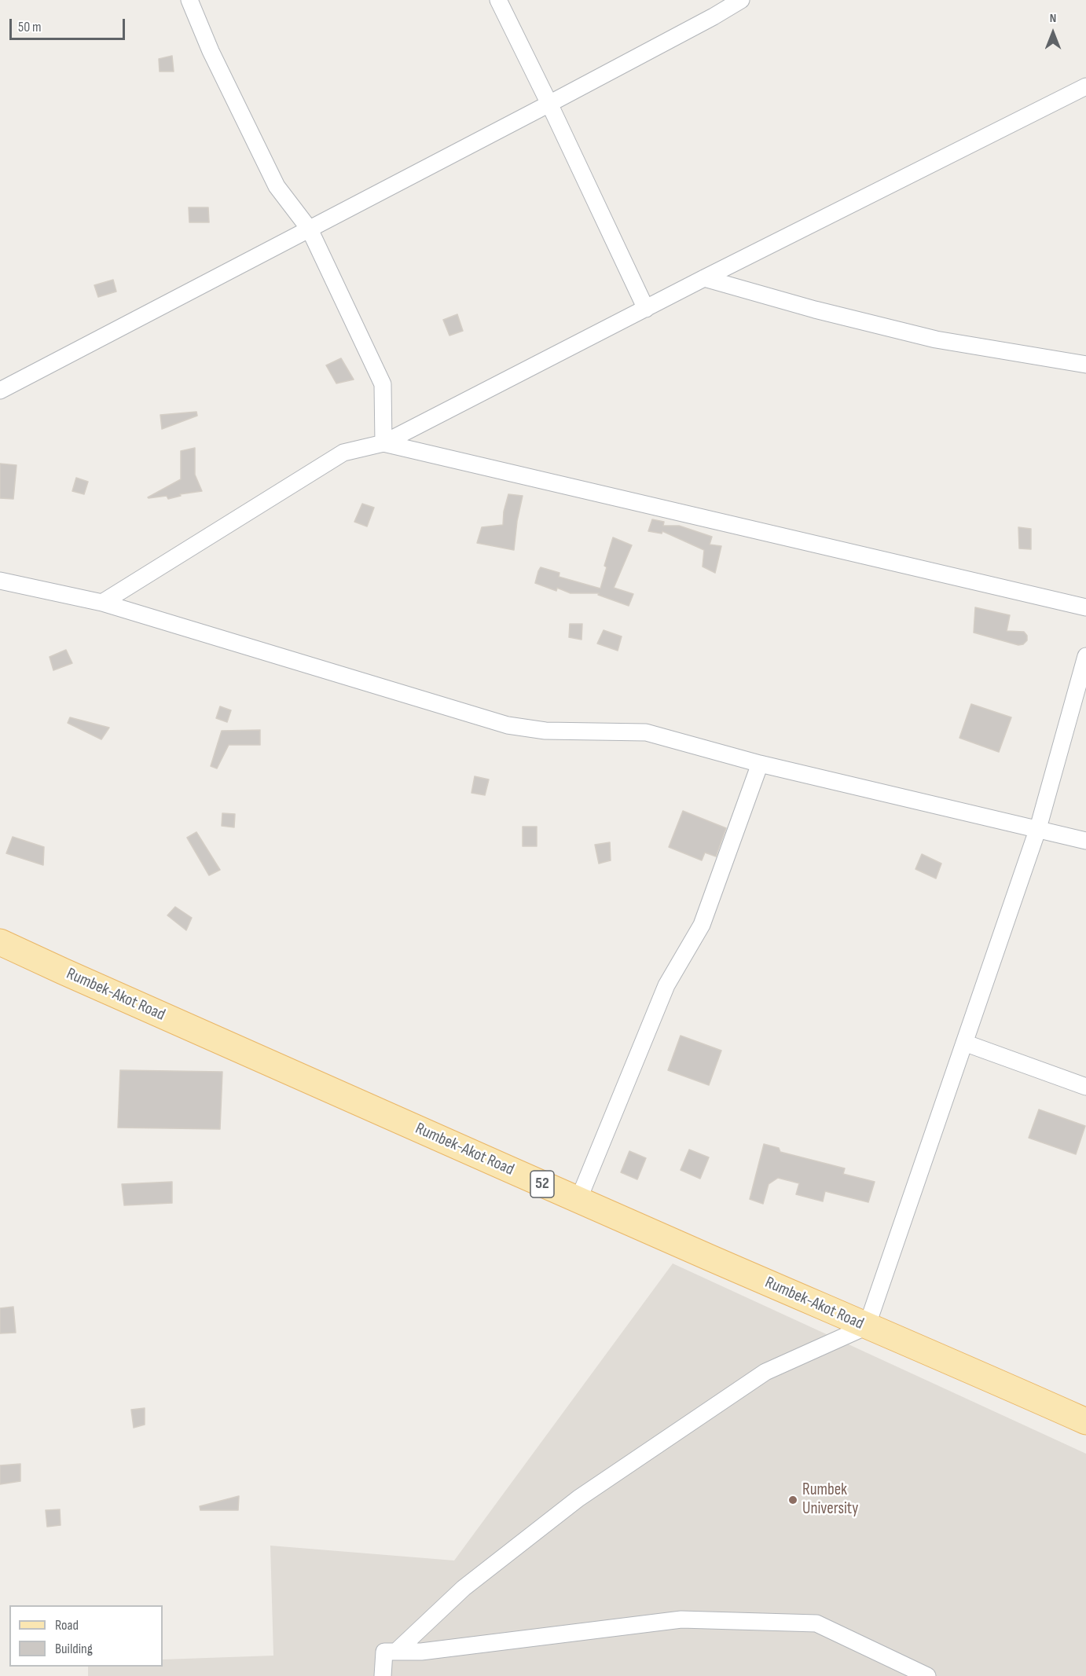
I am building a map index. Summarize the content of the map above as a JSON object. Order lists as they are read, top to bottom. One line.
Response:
{"streets":{"main road":["Rumbek-Akot Road","52"]},"places":["Rumbek University"],"legend":["Road","Building"],"scale_bar":"50 m","north":"top"}
